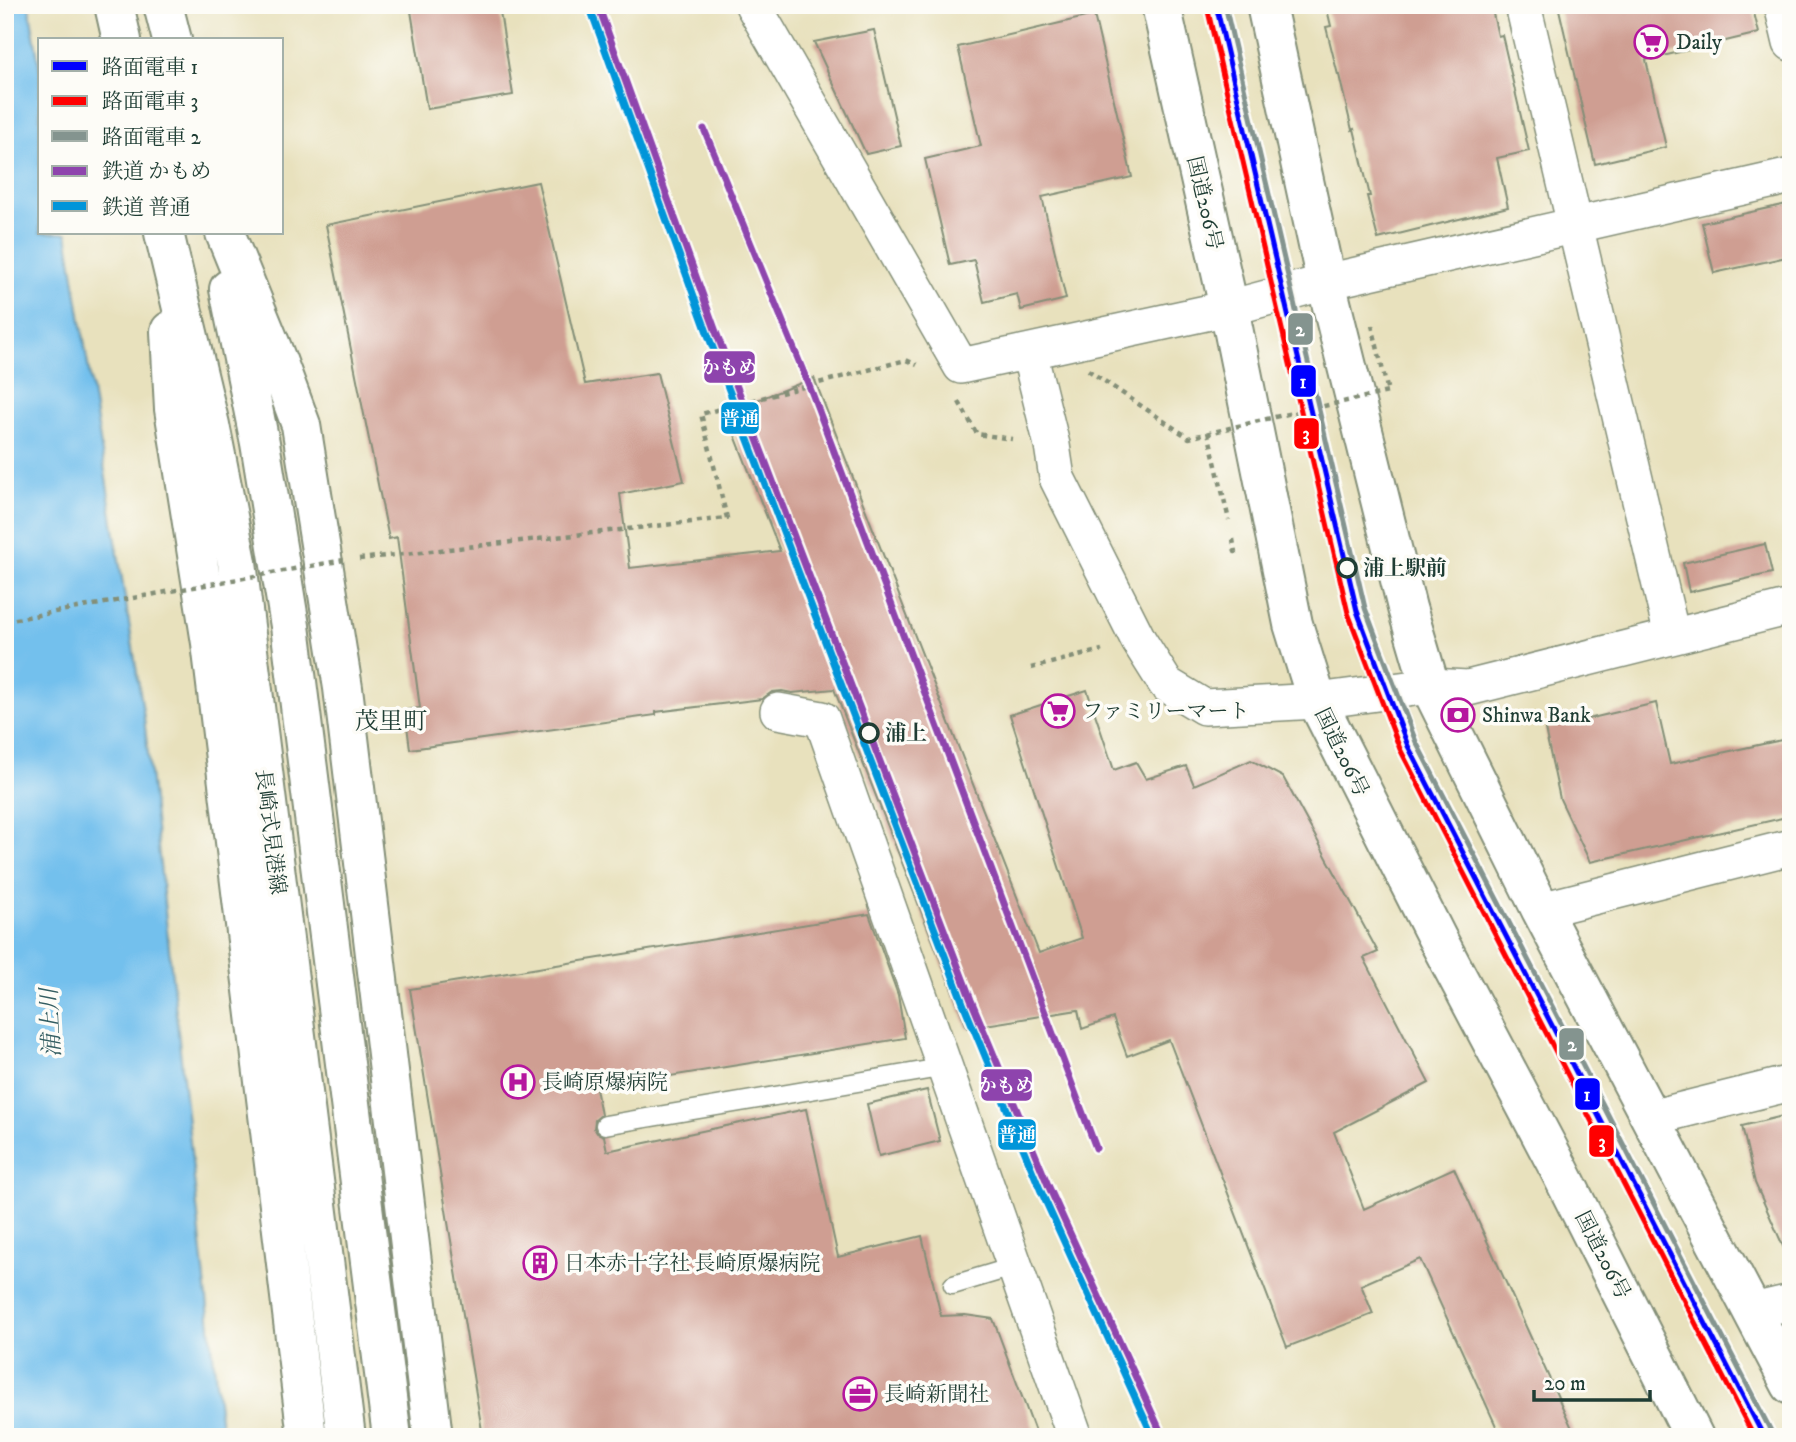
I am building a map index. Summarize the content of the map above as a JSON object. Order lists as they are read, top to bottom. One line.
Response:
{"streets":{"main road":["国道206号","長崎式見港線"]},"districts":["茂里町"],"water":["浦上川"],"places":{"supermarket":["Daily","ファミリーマート"],"other":["浦上駅前","浦上"],"bank":["Shinwa Bank"],"hospital":["長崎原爆病院"],"building":["日本赤十字社 長崎原爆病院"],"office":["長崎新聞社"]},"lines":["tram line 1","tram line 2","rail line かもめ","tram line 3","rail line 普通"],"legend":["路面電車 1","路面電車 3","路面電車 2","鉄道 かもめ","鉄道 普通"],"scale_bar":"20 m"}
